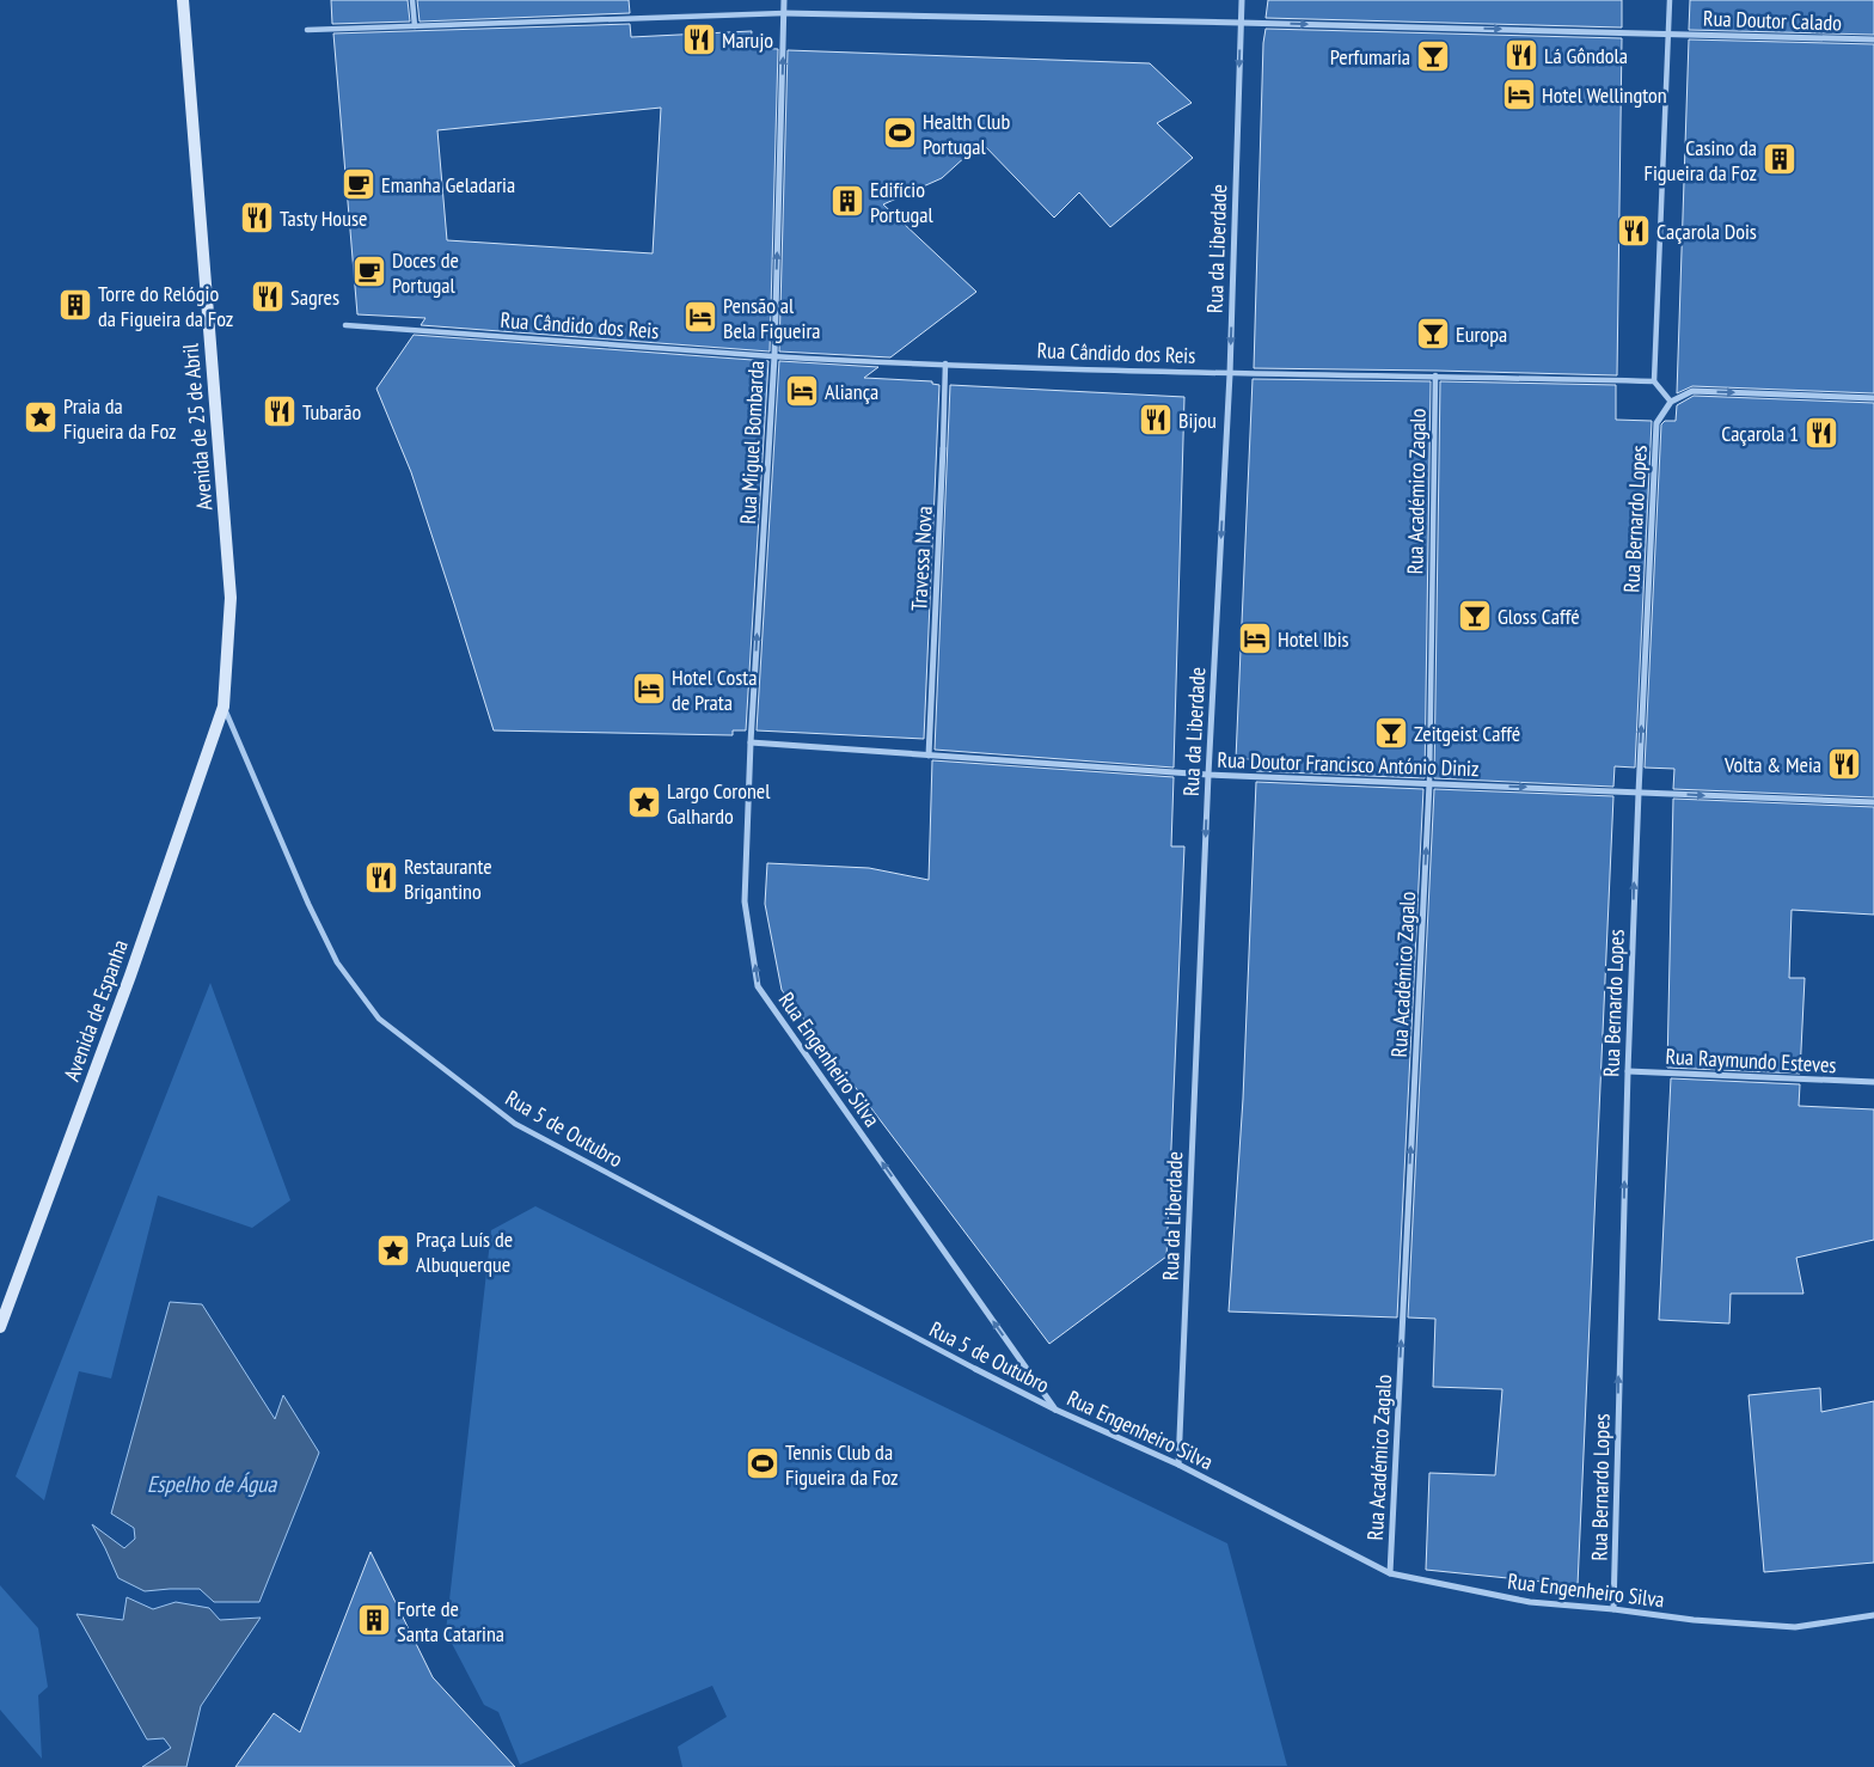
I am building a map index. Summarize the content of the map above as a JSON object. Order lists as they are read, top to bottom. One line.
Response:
{"streets":{"main road":["Avenida de 25 de Abril","Avenida de Espanha"],"street":["Rua Doutor Calado","Rua da Liberdade","Rua Cândido dos Reis","Rua Miguel Bombarda","Rua Académico Zagalo","Rua Bernardo Lopes","Travessa Nova","Rua Doutor Francisco António Diniz","Rua Engenheiro Silva","Rua Raymundo Esteves","Rua 5 de Outubro"]},"crossings":[["Rua Doutor Calado","Rua da Liberdade"],["Rua Doutor Calado","Rua Miguel Bombarda"],["Rua da Liberdade","Rua Cândido dos Reis"],["Rua da Liberdade","Rua Doutor Francisco António Diniz"],["Rua da Liberdade","Rua Engenheiro Silva"],["Rua Cândido dos Reis","Rua Miguel Bombarda"],["Rua Cândido dos Reis","Rua Académico Zagalo"],["Rua Cândido dos Reis","Travessa Nova"],["Avenida de 25 de Abril","Avenida de Espanha"],["Avenida de 25 de Abril","Rua 5 de Outubro"],["Rua Miguel Bombarda","Rua Doutor Francisco António Diniz"],["Rua Miguel Bombarda","Rua Engenheiro Silva"],["Rua Académico Zagalo","Rua Doutor Francisco António Diniz"],["Rua Académico Zagalo","Rua Engenheiro Silva"],["Rua Bernardo Lopes","Rua Doutor Francisco António Diniz"],["Rua Bernardo Lopes","Rua Engenheiro Silva"],["Rua Bernardo Lopes","Rua Raymundo Esteves"],["Travessa Nova","Rua Doutor Francisco António Diniz"],["Rua Doutor Francisco António Diniz","Rua Engenheiro Silva"],["Avenida de Espanha","Rua 5 de Outubro"],["Rua Engenheiro Silva","Rua 5 de Outubro"]],"one_way":["Rua da Liberdade","Rua Miguel Bombarda","Rua Académico Zagalo","Rua Bernardo Lopes","Rua Doutor Francisco António Diniz","Rua Engenheiro Silva"],"water":["Espelho de Água"],"places":{"restaurant":["Marujo","Lá Gôndola","Tasty House","Caçarola Dois","Sagres","Tubarão","Bijou","Caçarola 1","Volta & Meia","Restaurante Brigantino"],"bar":["Perfumaria","Europa","Gloss Caffé","Zeitgeist Caffé"],"hotel":["Hotel Wellington","Pensão al Bela Figueira","Aliança","Hotel Ibis","Hotel Costa de Prata"],"sports":["Health Club Portugal","Tennis Club da Figueira da Foz"],"building":["Casino da Figueira da Foz","Edifício Portugal","Torre do Relógio da Figueira da Foz","Forte de Santa Catarina"],"cafe":["Emanha Geladaria","Doces de Portugal"],"place":["Praia da Figueira da Foz","Largo Coronel Galhardo","Praça Luís de Albuquerque"]}}
